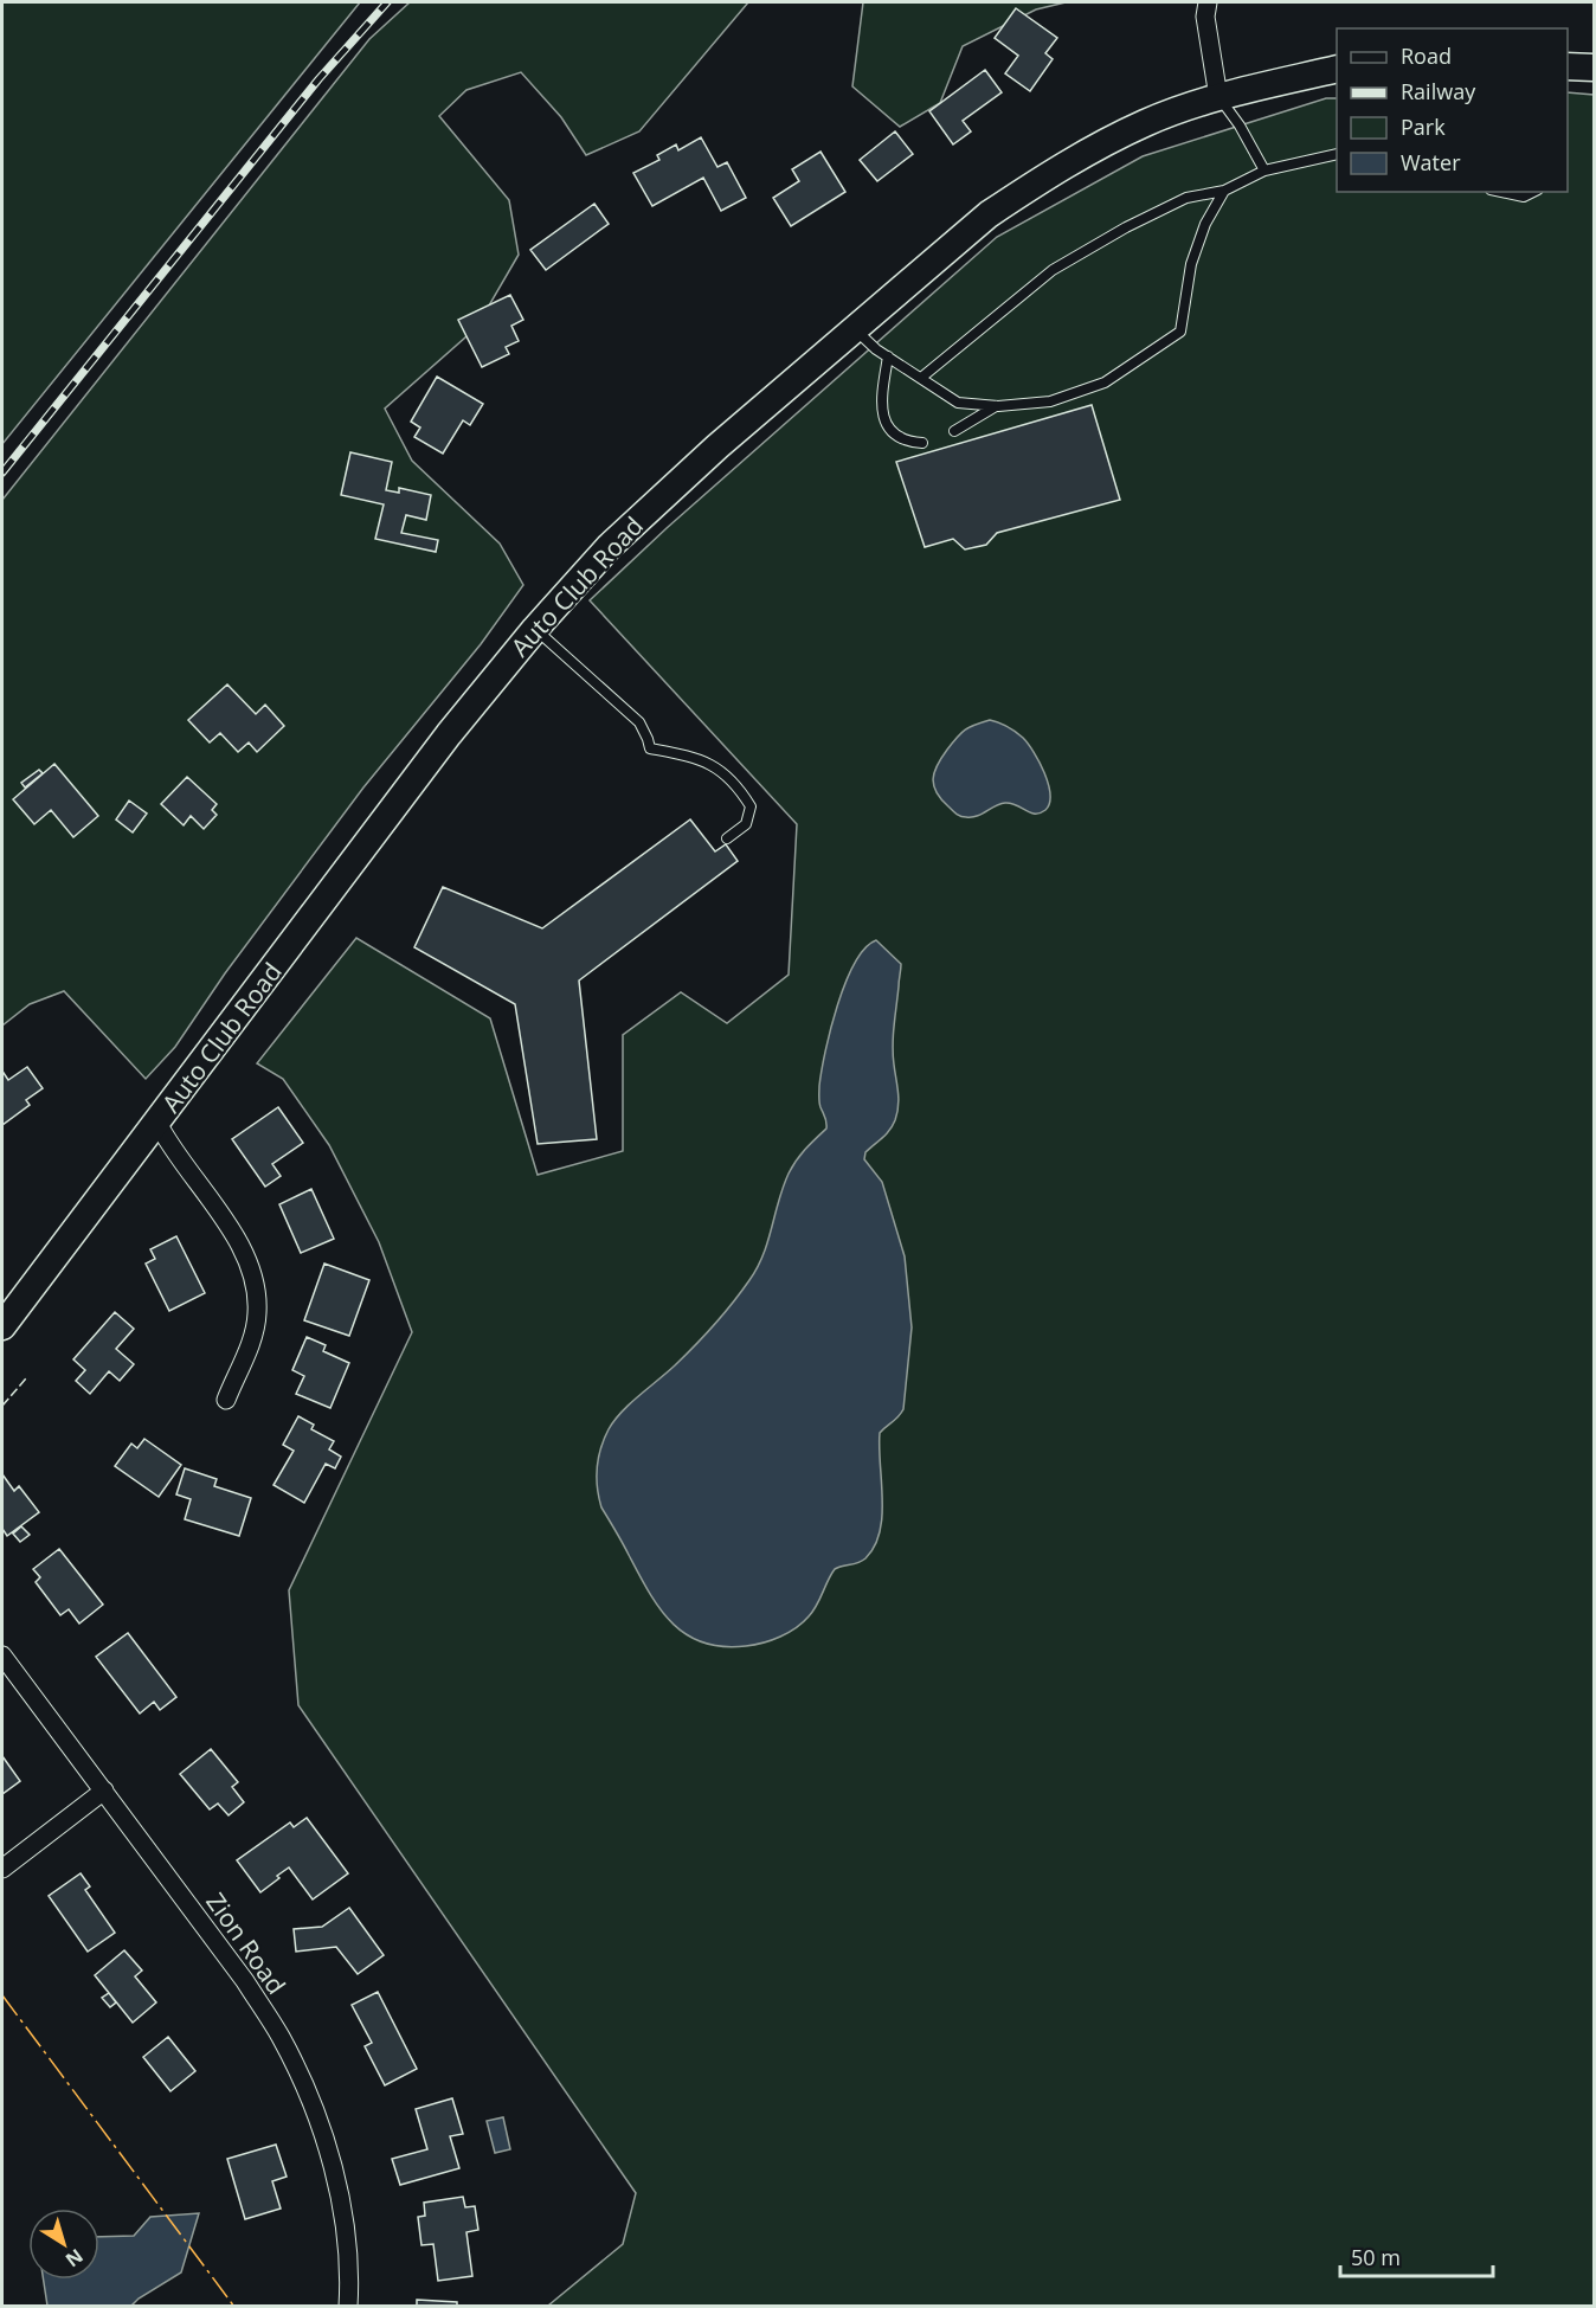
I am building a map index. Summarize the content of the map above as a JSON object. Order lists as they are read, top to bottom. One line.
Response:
{"streets":{"street":["Auto Club Road","Zion Road"]},"legend":["Road","Railway","Park","Water"],"scale_bar":"50 m","north":"bottom right"}
